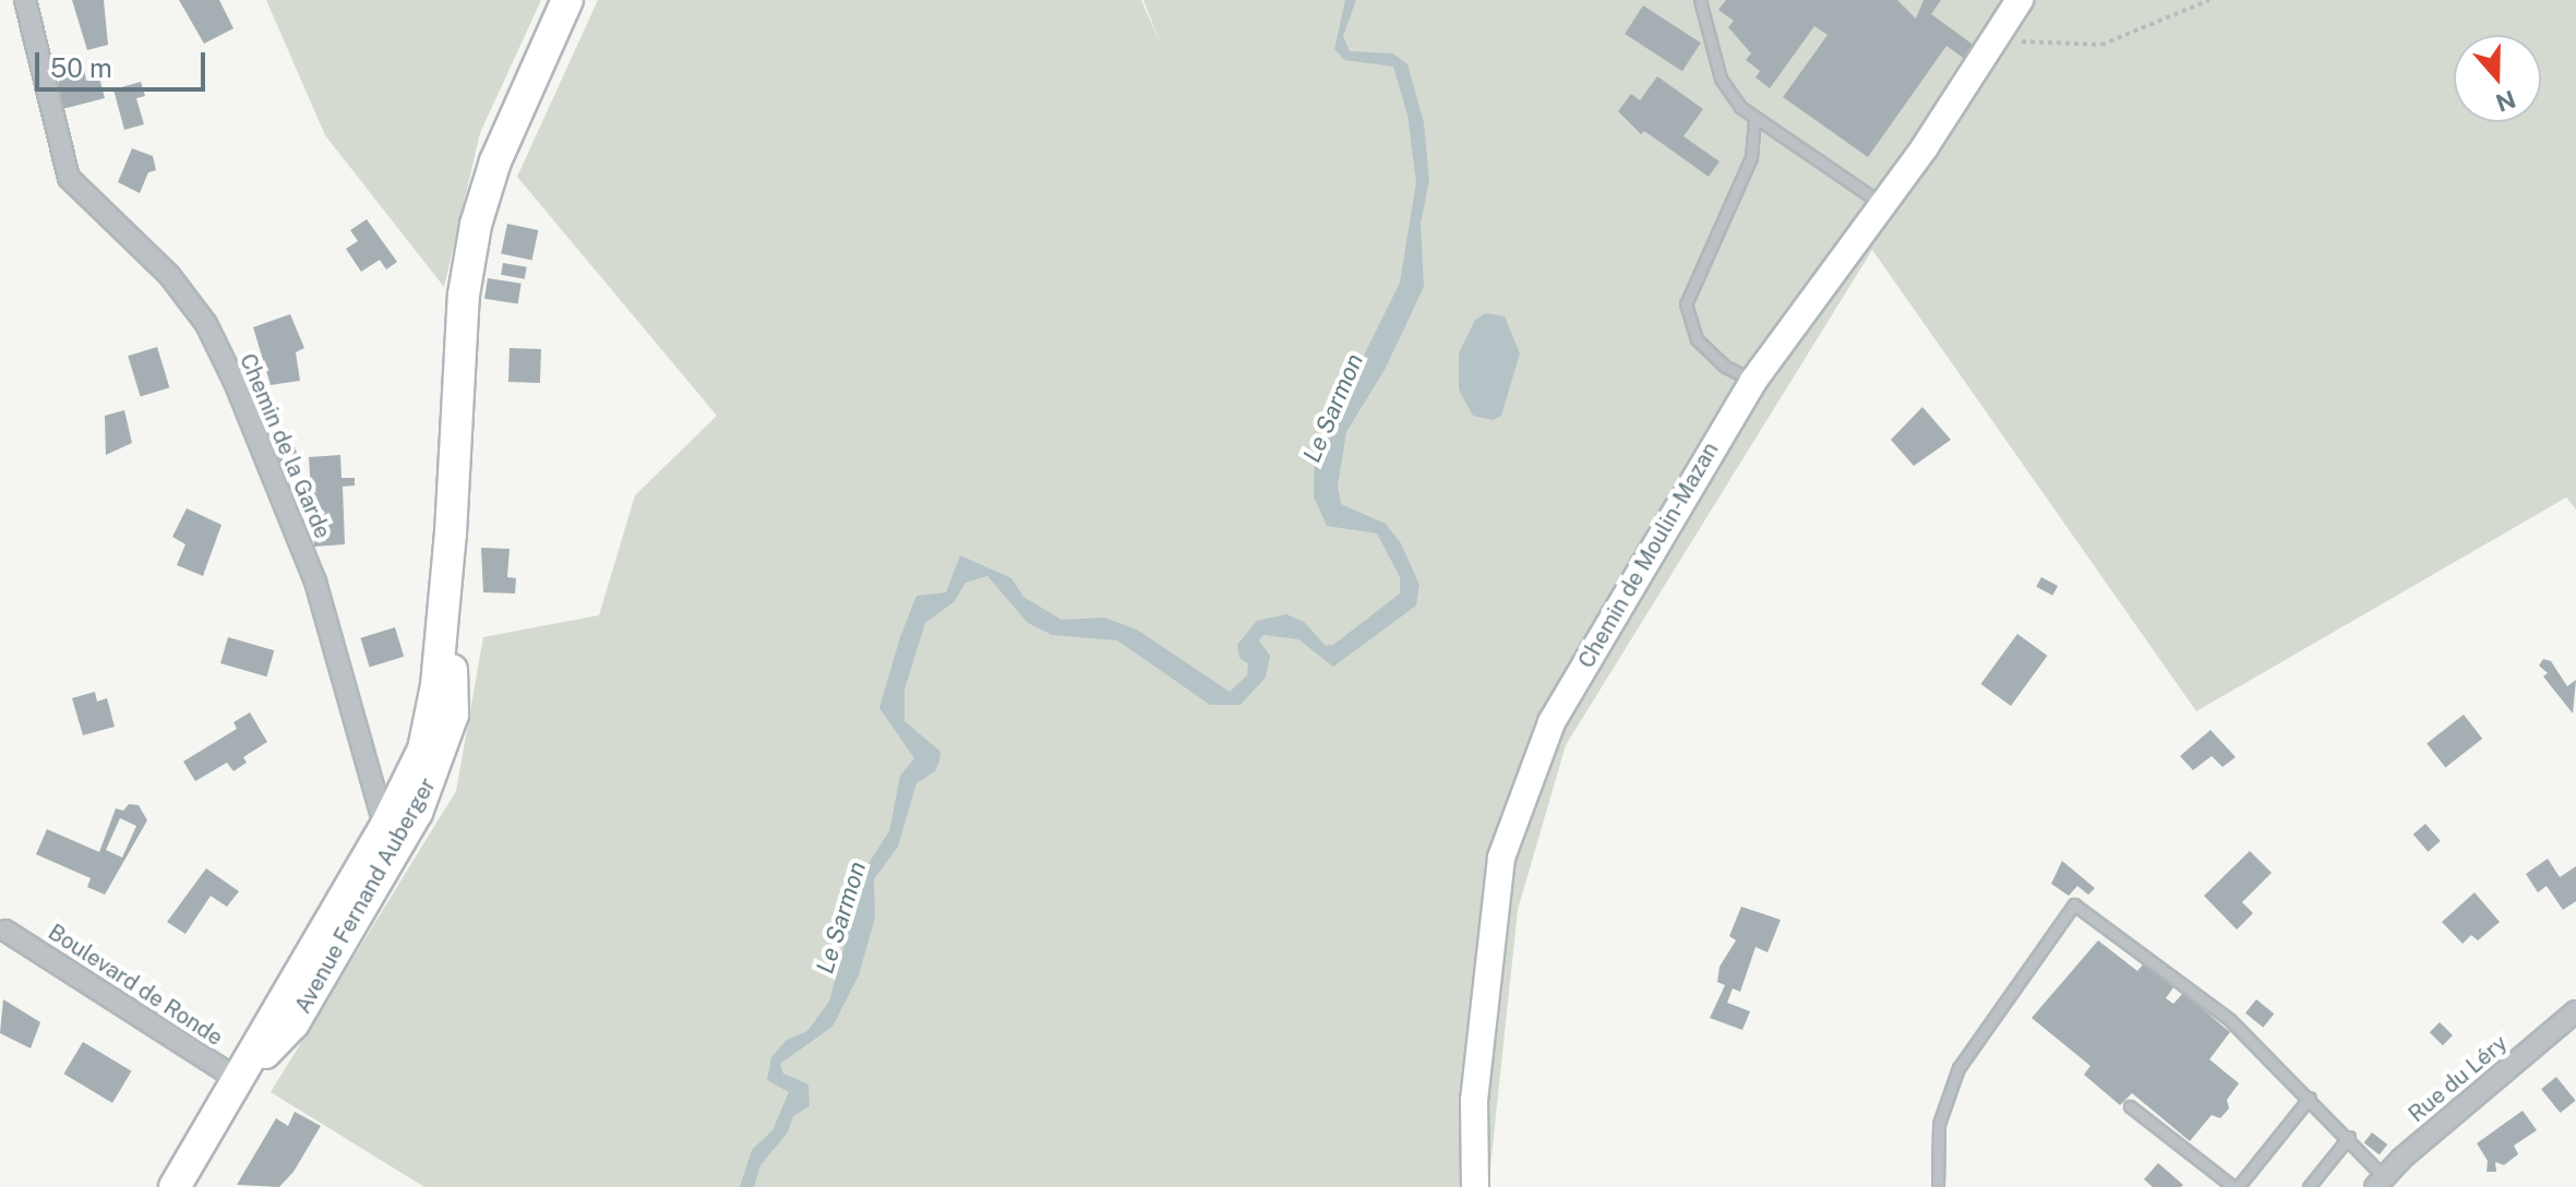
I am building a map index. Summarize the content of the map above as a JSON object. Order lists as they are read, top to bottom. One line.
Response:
{"streets":{"main road":["Avenue Fernand Auberger"],"street":["Chemin de la Garde","Chemin de Moulin-Mazan","Boulevard de Ronde","Rue du Léry"]},"crossings":[["Chemin de la Garde","Avenue Fernand Auberger"],["Avenue Fernand Auberger","Boulevard de Ronde"]],"water":["Le Sarmon"],"scale_bar":"50 m","north":"bottom"}
